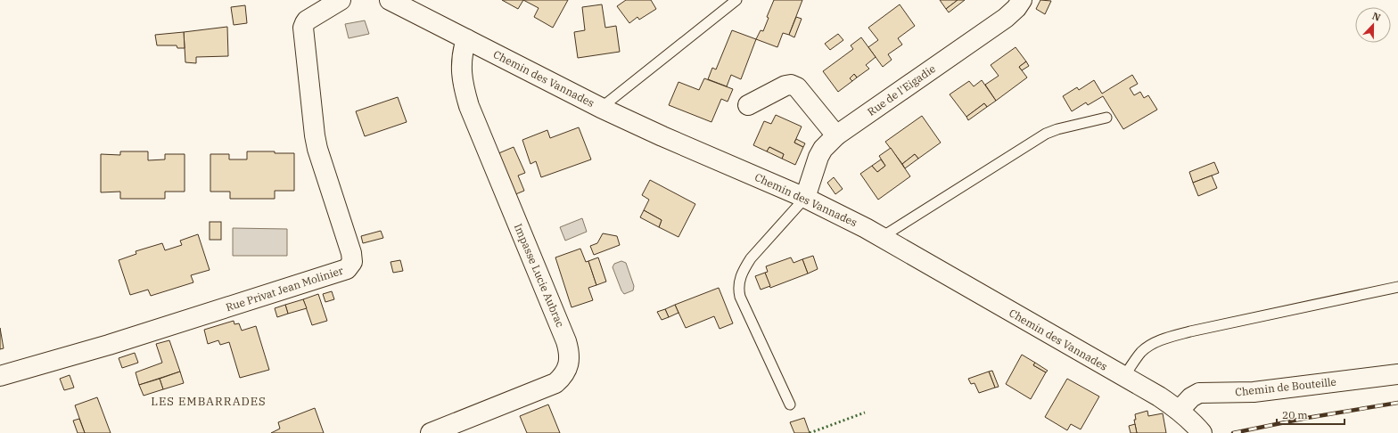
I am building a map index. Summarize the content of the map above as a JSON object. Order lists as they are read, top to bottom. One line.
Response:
{"streets":{"street":["Chemin des Vannades","Rue de l'Eigadie","Impasse Lucie Aubrac","Rue Privat Jean Molinier","Chemin de Bouteille"]},"crossings":[["Chemin des Vannades","Rue de l'Eigadie"],["Chemin des Vannades","Impasse Lucie Aubrac"],["Chemin des Vannades","Chemin de Bouteille"]],"districts":["LES EMBARRADES"],"scale_bar":"20 m","north":"top"}
